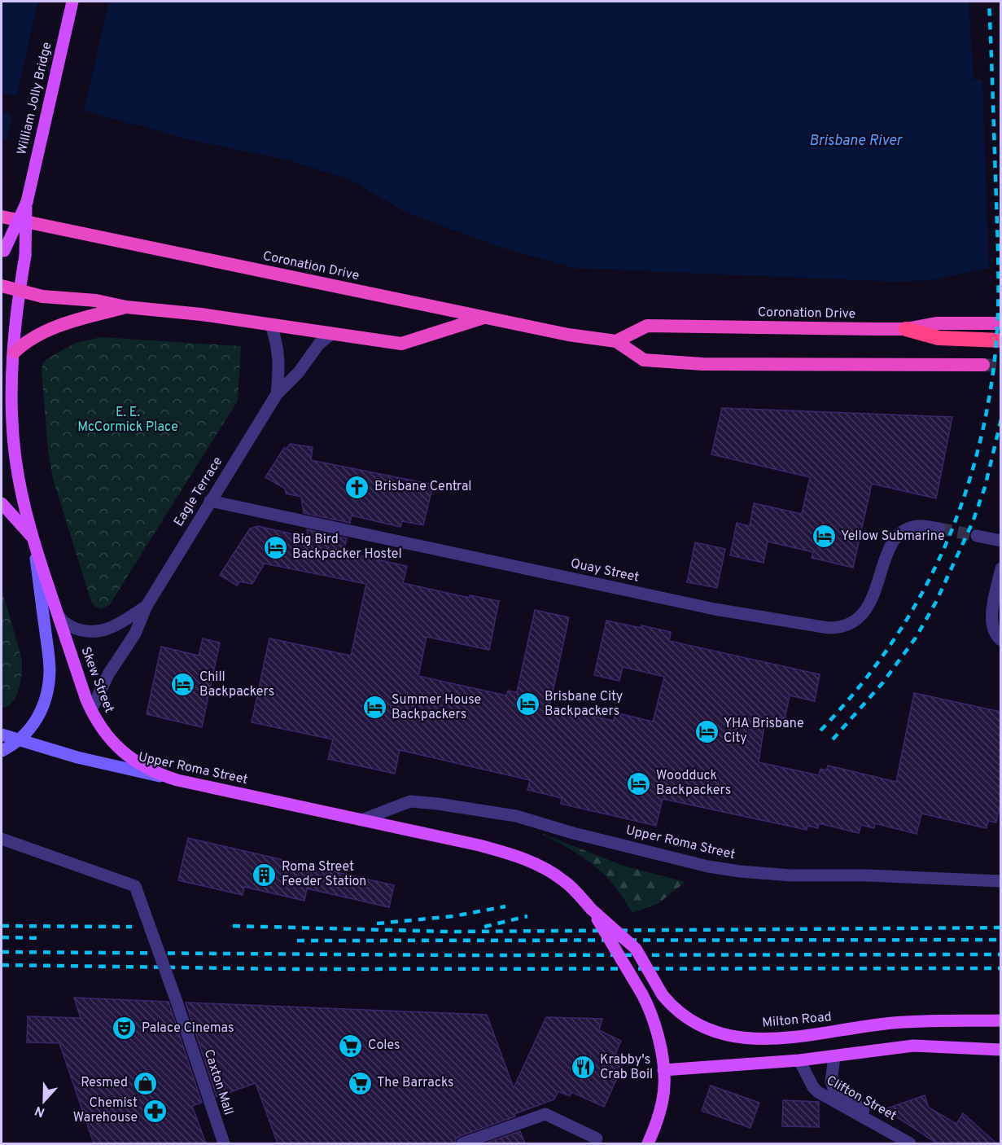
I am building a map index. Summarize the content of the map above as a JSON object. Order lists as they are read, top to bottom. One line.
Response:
{"streets":{"highway":["Coronation Drive"],"main road":["William Jolly Bridge","Skew Street","Upper Roma Street","Milton Road"],"street":["Eagle Terrace","Quay Street","Caxton Mall","Clifton Street"]},"crossings":[["William Jolly Bridge","Skew Street"],["Eagle Terrace","Quay Street"],["Eagle Terrace","Skew Street"],["Skew Street","Upper Roma Street"],["Upper Roma Street","Milton Road"]],"water":["Brisbane River"],"parks":["E. E. McCormick Place"],"places":{"church":["Brisbane Central"],"hotel":["Yellow Submarine","Big Bird Backpacker Hostel","Chill Backpackers","Brisbane City Backpackers","Summer House Backpackers","YHA Brisbane City","Woodduck Backpackers"],"building":["Roma Street Feeder Station"],"theatre":["Palace Cinemas"],"supermarket":["Coles","The Barracks"],"restaurant":["Krabby's Crab Boil"],"shop":["Resmed"],"pharmacy":["Chemist Warehouse"]},"north":"bottom"}
